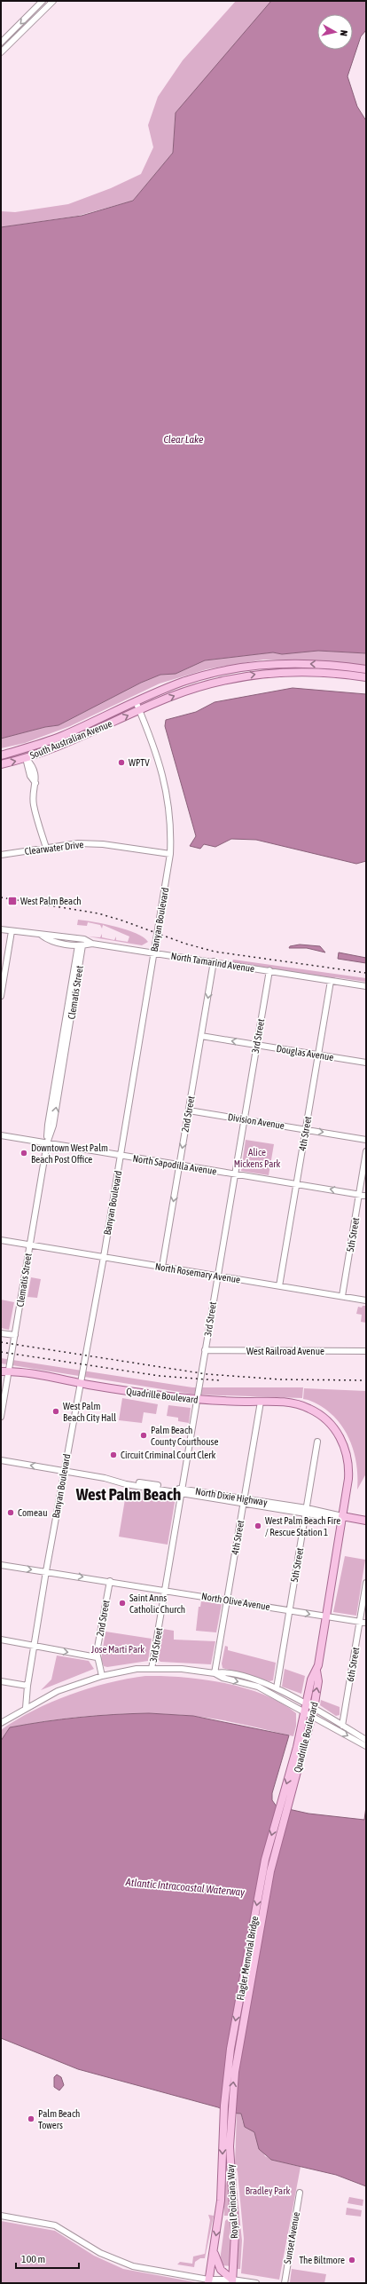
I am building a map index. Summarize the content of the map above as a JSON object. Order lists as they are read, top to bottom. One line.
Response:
{"streets":{"main road":["South Australian Avenue","Quadrille Boulevard","North Dixie Highway","Flagler Memorial Bridge","Royal Poinciana Way"],"street":["Clearwater Drive","Banyan Boulevard","North Tamarind Avenue","Clematis Street","3rd Street","Douglas Avenue","2nd Street","Division Avenue","4th Street","North Sapodilla Avenue","5th Street","North Rosemary Avenue","West Railroad Avenue","North Olive Avenue","6th Street","Sunset Avenue"]},"crossings":[["South Australian Avenue","Banyan Boulevard"],["Clearwater Drive","Banyan Boulevard"],["Banyan Boulevard","North Tamarind Avenue"],["Banyan Boulevard","North Sapodilla Avenue"],["Banyan Boulevard","North Rosemary Avenue"],["Banyan Boulevard","Quadrille Boulevard"],["Banyan Boulevard","North Dixie Highway"],["Banyan Boulevard","North Olive Avenue"],["North Tamarind Avenue","Clematis Street"],["North Tamarind Avenue","3rd Street"],["North Tamarind Avenue","2nd Street"],["North Tamarind Avenue","4th Street"],["Clematis Street","North Sapodilla Avenue"],["Clematis Street","North Rosemary Avenue"],["Clematis Street","Quadrille Boulevard"],["3rd Street","Douglas Avenue"],["3rd Street","Division Avenue"],["3rd Street","North Sapodilla Avenue"],["3rd Street","North Rosemary Avenue"],["3rd Street","West Railroad Avenue"],["3rd Street","Quadrille Boulevard"],["3rd Street","North Dixie Highway"],["3rd Street","North Olive Avenue"],["Douglas Avenue","2nd Street"],["Douglas Avenue","4th Street"],["2nd Street","Division Avenue"],["2nd Street","North Sapodilla Avenue"],["2nd Street","North Rosemary Avenue"],["2nd Street","North Olive Avenue"],["Division Avenue","4th Street"],["4th Street","North Sapodilla Avenue"],["4th Street","North Rosemary Avenue"],["4th Street","Quadrille Boulevard"],["4th Street","North Dixie Highway"],["4th Street","North Olive Avenue"],["North Sapodilla Avenue","5th Street"],["5th Street","North Rosemary Avenue"],["5th Street","North Dixie Highway"],["5th Street","North Olive Avenue"],["Quadrille Boulevard","North Dixie Highway"],["Quadrille Boulevard","North Olive Avenue"],["Quadrille Boulevard","Flagler Memorial Bridge"],["North Olive Avenue","6th Street"],["Flagler Memorial Bridge","Royal Poinciana Way"]],"one_way":["2nd Street","North Olive Avenue"],"districts":["West Palm Beach"],"water":["Clear Lake","Atlantic Intracoastal Waterway"],"parks":["Alice Mickens Park","Jose Marti Park","Bradley Park"],"places":{"other":["WPTV","Downtown West Palm Beach Post Office","West Palm Beach City Hall","Palm Beach County Courthouse","Circuit Criminal Court Clerk","Comeau","West Palm Beach Fire / Rescue Station 1","Saint Anns Catholic Church","Palm Beach Towers","The Biltmore"],"transit":["West Palm Beach"]},"scale_bar":"100 m","north":"right"}
